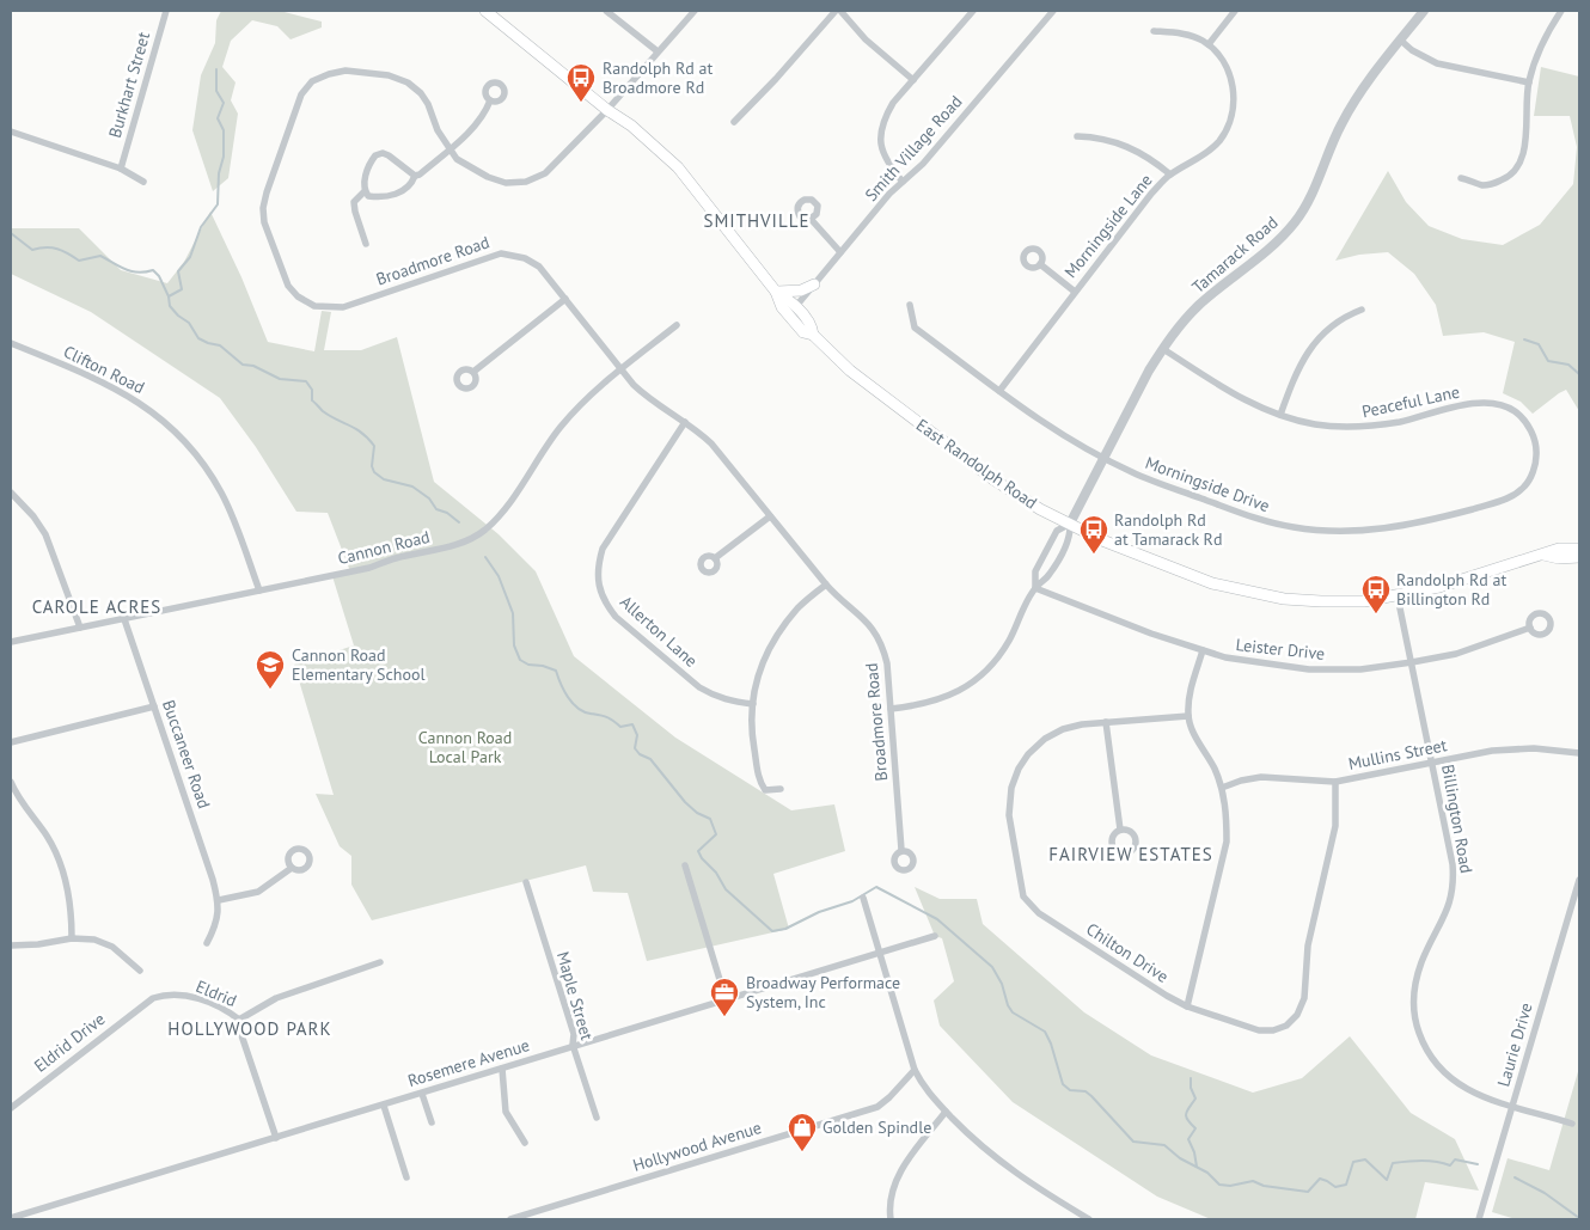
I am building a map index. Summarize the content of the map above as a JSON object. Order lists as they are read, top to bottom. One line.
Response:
{"streets":{"main road":["East Randolph Road"],"street":["Burkhart Street","Smith Village Road","Morningside Lane","Tamarack Road","Broadmore Road","Clifton Road","Peaceful Lane","Morningside Drive","Cannon Road","Allerton Lane","Leister Drive","Buccaneer Road","Mullins Street","Billington Road","Chilton Drive","Eldrid","Maple Street","Eldrid Drive","Laurie Drive","Rosemere Avenue","Hollywood Avenue"]},"crossings":[["Smith Village Road","East Randolph Road"],["Morningside Lane","Morningside Drive"],["Tamarack Road","Broadmore Road"],["Tamarack Road","Peaceful Lane"],["Tamarack Road","East Randolph Road"],["Tamarack Road","Morningside Drive"],["Tamarack Road","Leister Drive"],["Broadmore Road","East Randolph Road"],["Broadmore Road","Cannon Road"],["Broadmore Road","Allerton Lane"],["Clifton Road","Cannon Road"],["Peaceful Lane","Morningside Drive"],["East Randolph Road","Billington Road"],["Cannon Road","Buccaneer Road"],["Leister Drive","Billington Road"],["Mullins Street","Billington Road"],["Mullins Street","Chilton Drive"],["Billington Road","Laurie Drive"],["Eldrid","Eldrid Drive"],["Maple Street","Rosemere Avenue"]],"districts":["SMITHVILLE","CAROLE ACRES","FAIRVIEW ESTATES","HOLLYWOOD PARK"],"parks":["Cannon Road Local Park"],"places":{"bus stop":["Randolph Rd at Broadmore Rd","Randolph Rd at Tamarack Rd","Randolph Rd at Billington Rd"],"school or university":["Cannon Road Elementary School"],"office":["Broadway Performace System, Inc"],"shop":["Golden Spindle"]}}
